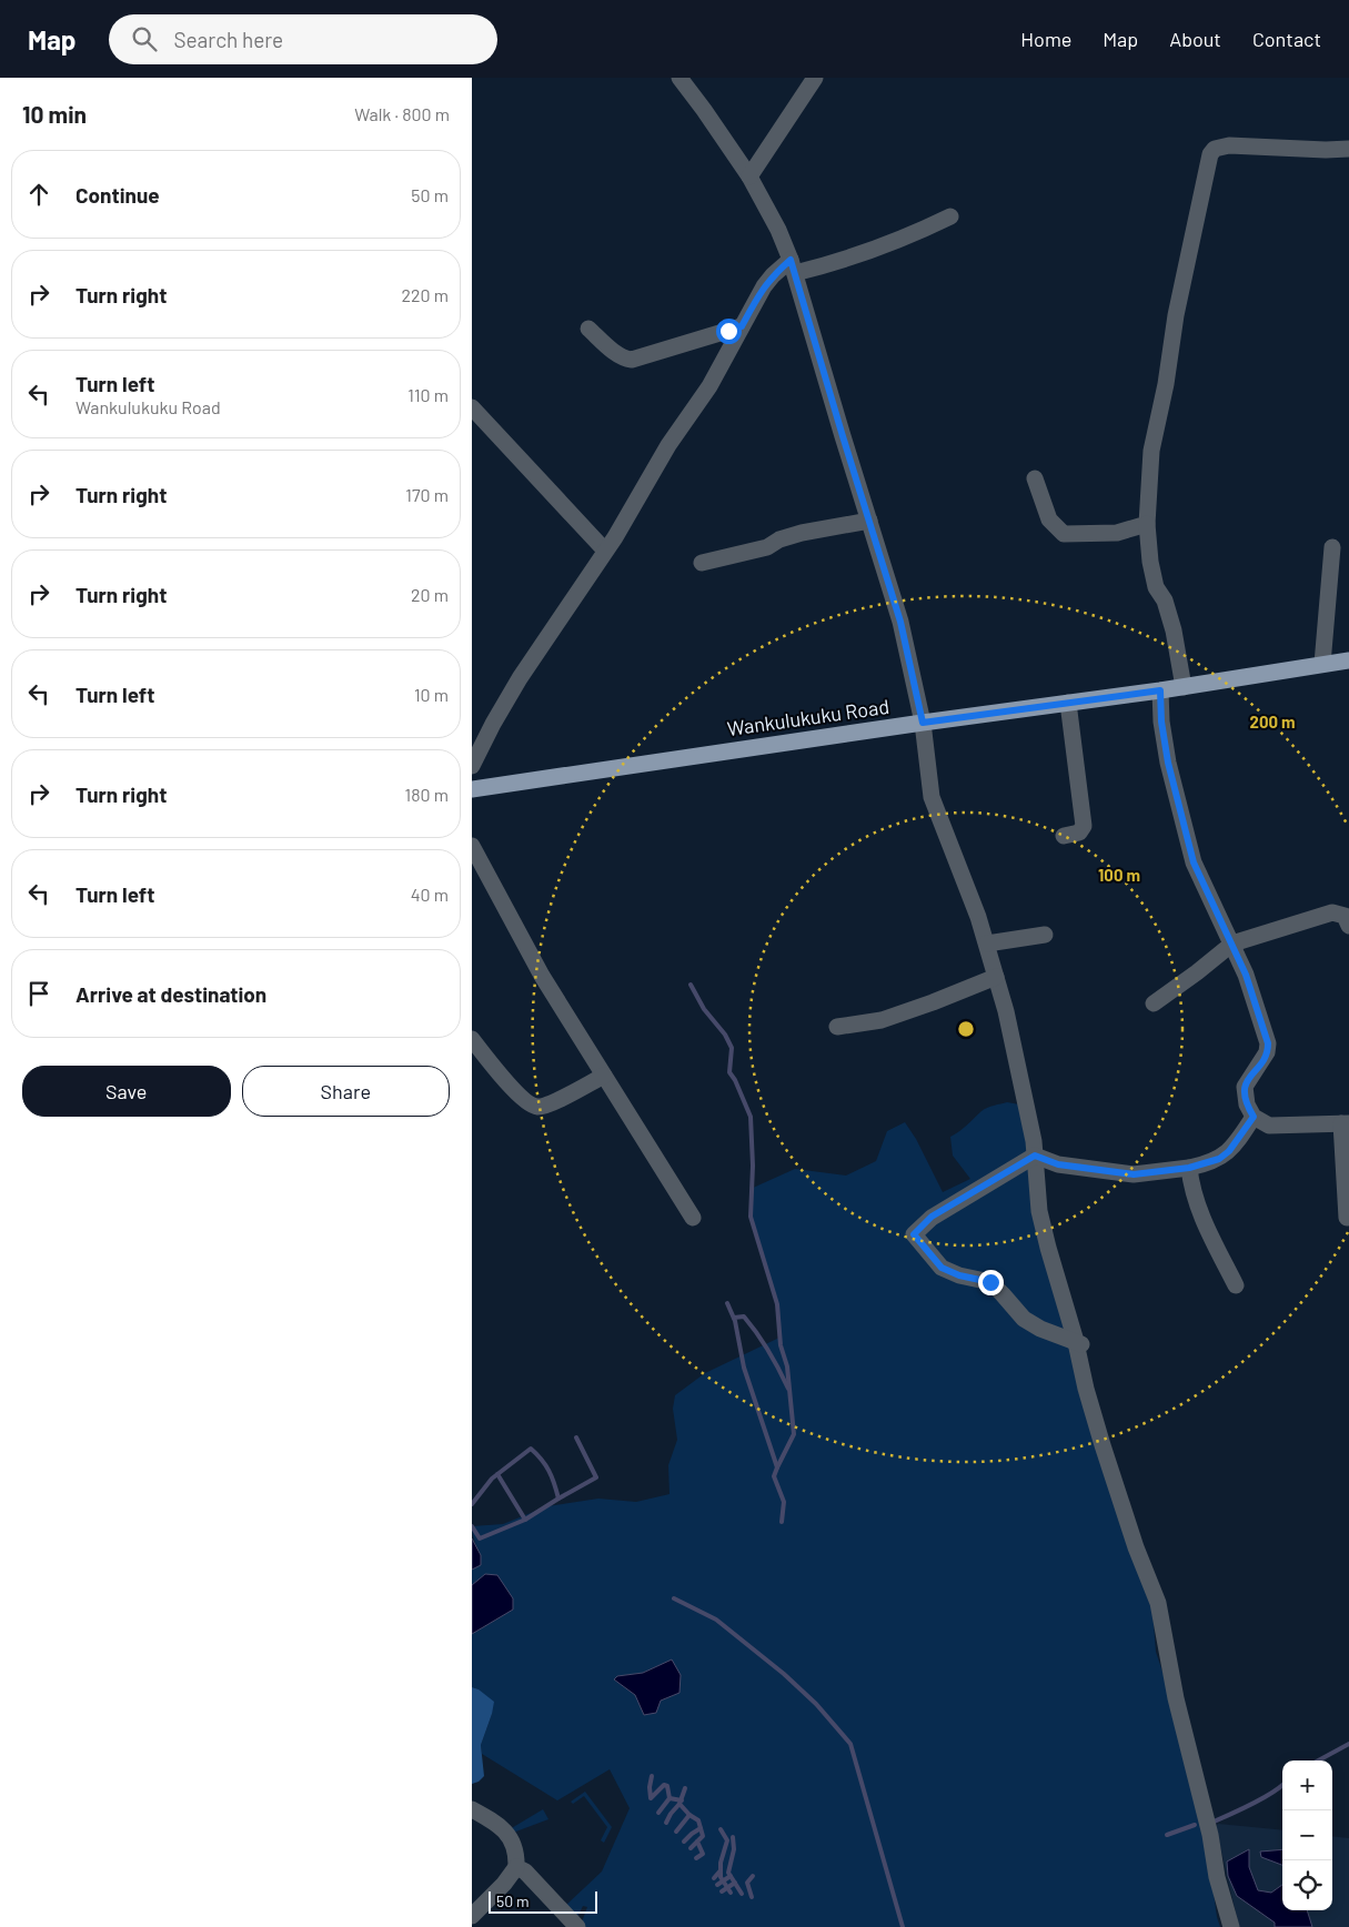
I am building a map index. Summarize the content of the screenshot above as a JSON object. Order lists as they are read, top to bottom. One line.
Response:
{"streets":{"main road":["Wankulukuku Road"]},"scale_bar":"50 m","page":{"header":"Map","search":"Search here","nav":["Home","Map","About","Contact"],"heading":["10 min","Walk · 800 m"],"list":[["Continue","50 m"],["Turn right","220 m"],["Turn left","Wankulukuku Road","110 m"],["Turn right","170 m"],["Turn right","20 m"],["Turn left","10 m"],["Turn right","180 m"],["Turn left","40 m"],"Arrive at destination"],"buttons":["Save","Share"],"map_buttons":["+","−"],"scale":"50 m"},"rings":["200 m","100 m"]}
